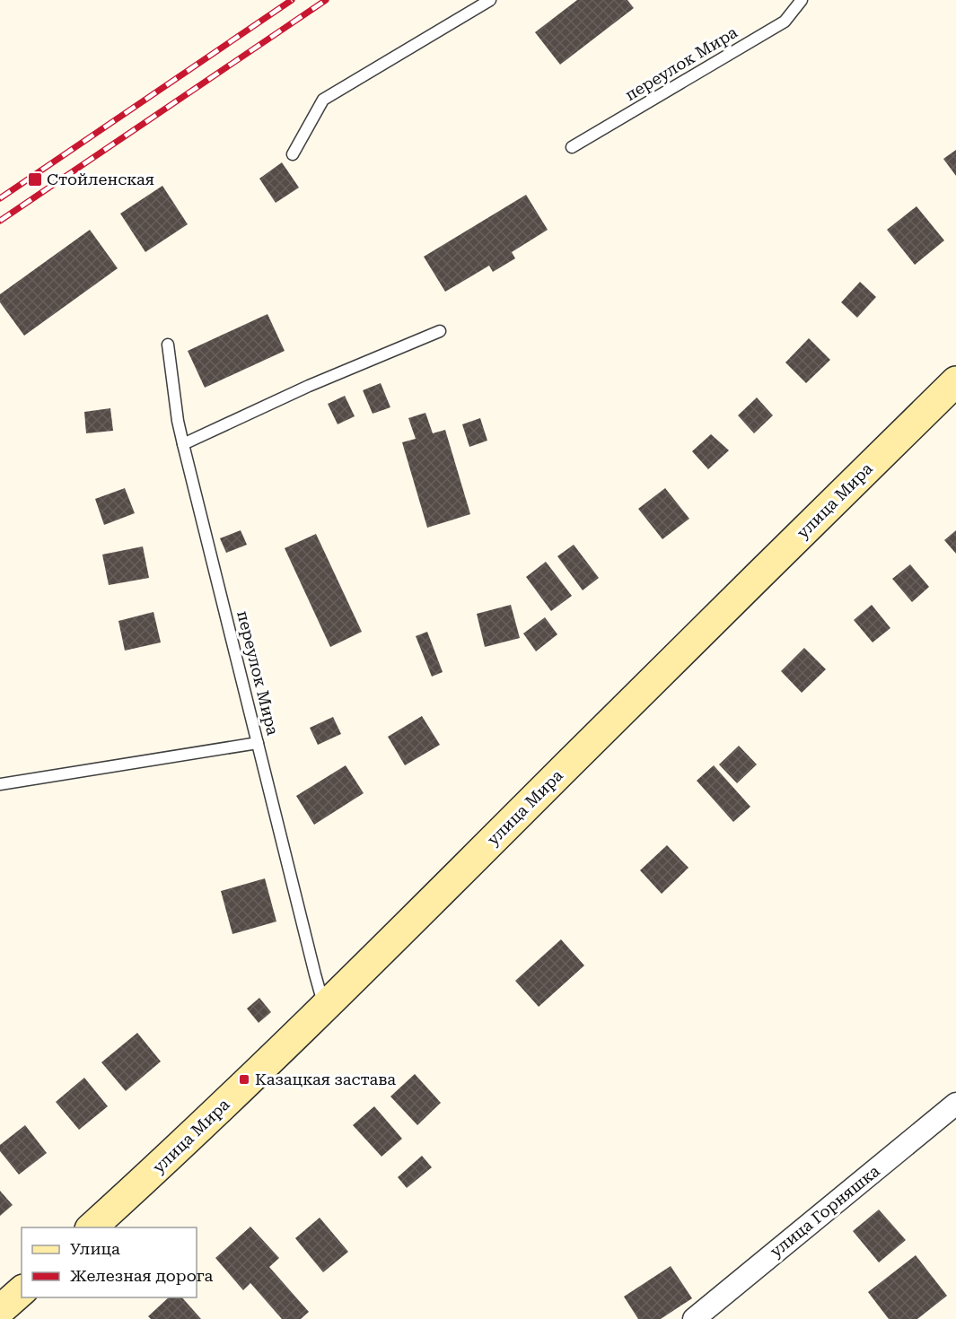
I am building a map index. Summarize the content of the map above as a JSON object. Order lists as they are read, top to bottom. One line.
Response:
{"streets":{"main road":["улица Мира"],"street":["улица Горняшка"],"lane":["переулок Мира"]},"crossings":[["переулок Мира","улица Мира"]],"places":{"transit":["Стойленская","Казацкая застава"]},"legend":["Улица","Железная дорога"]}
